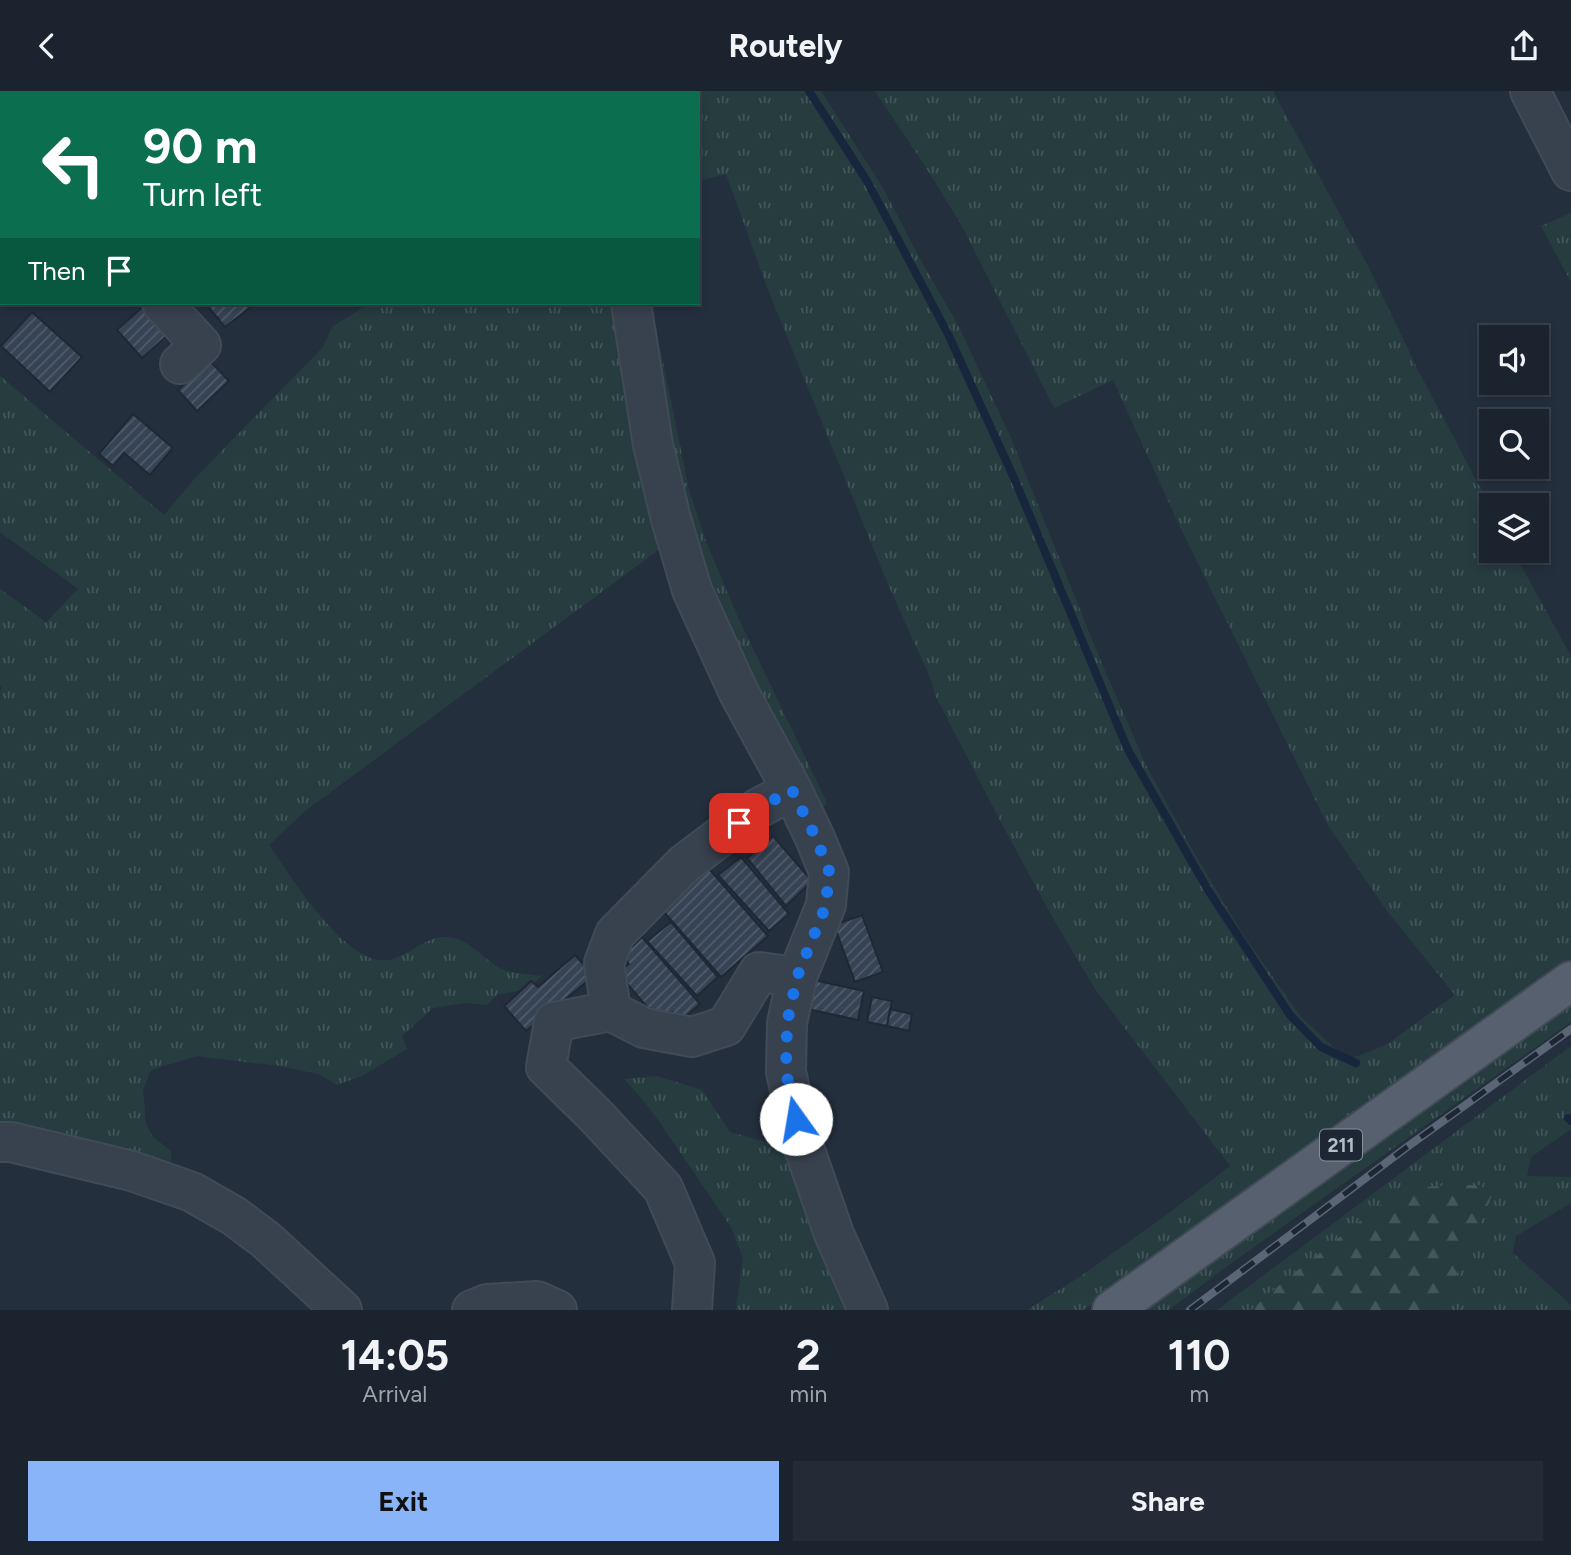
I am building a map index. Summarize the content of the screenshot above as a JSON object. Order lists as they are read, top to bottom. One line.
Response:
{"streets":{"main road":["211"]},"page":{"header":"Routely","turn":["90 m","Turn left"],"then":"Then","eta":["14:05","Arrival","2","min","110","m"],"buttons":["Exit","Share"]}}
